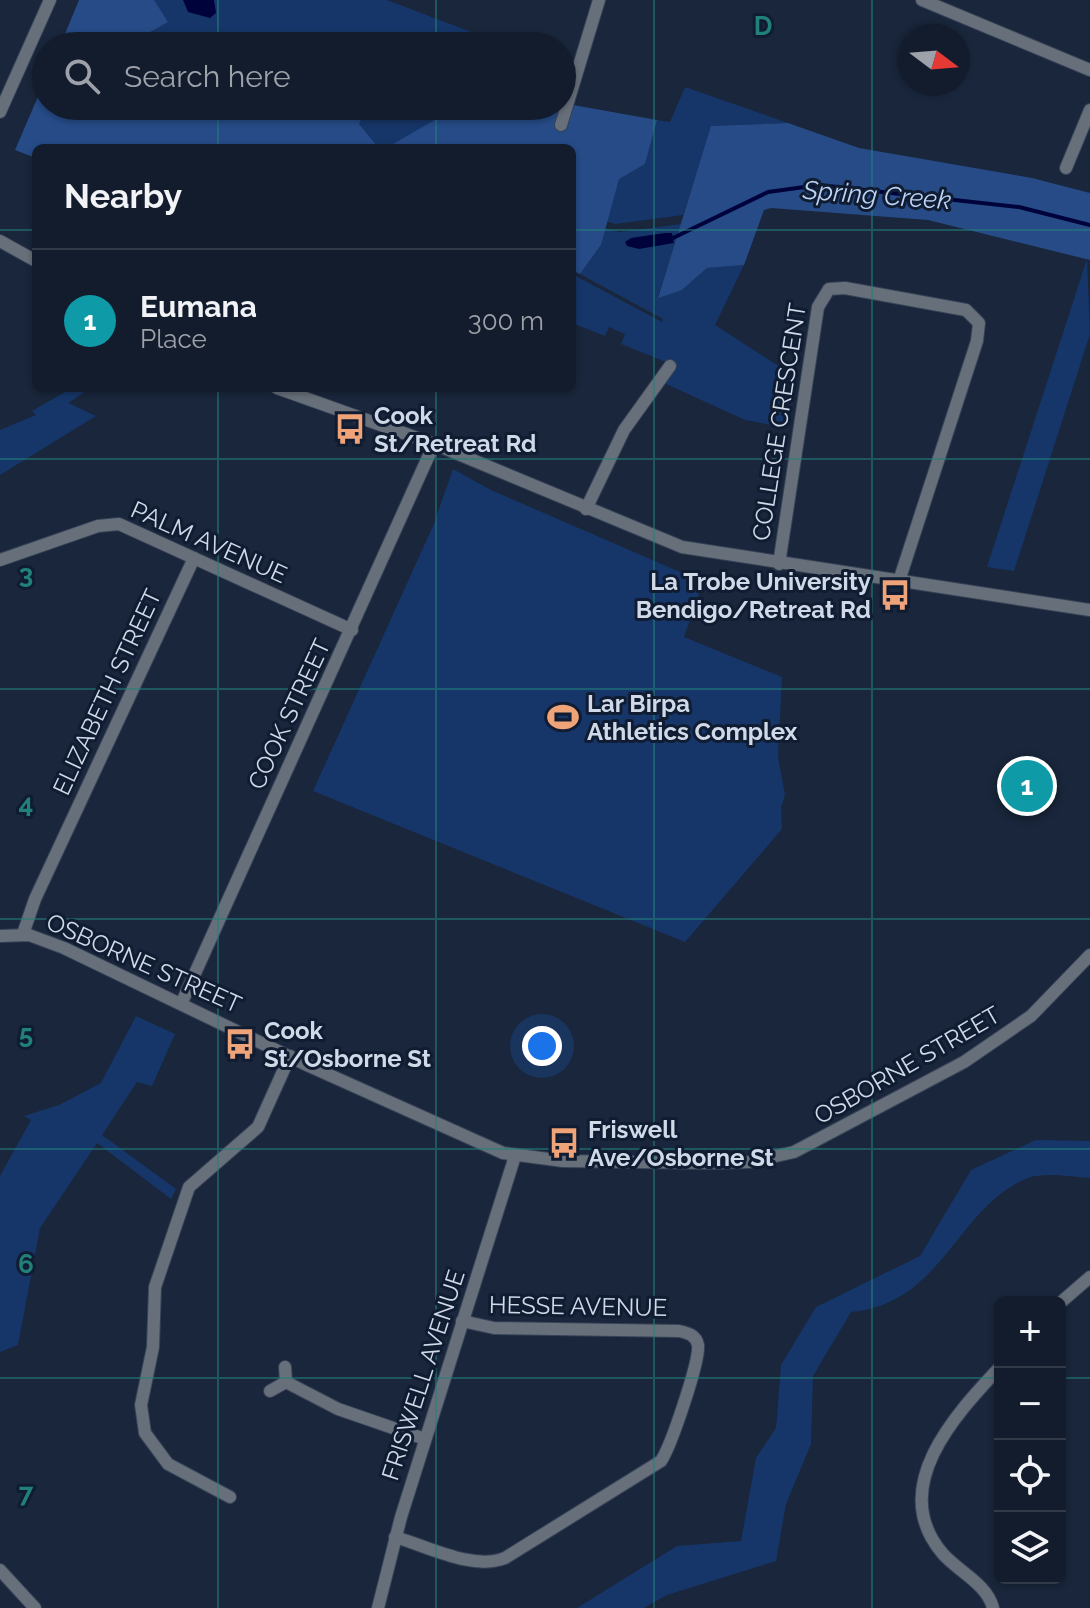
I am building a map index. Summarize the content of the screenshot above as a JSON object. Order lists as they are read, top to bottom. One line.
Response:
{"streets":{"street":["COLLEGE CRESCENT","PALM AVENUE","ELIZABETH STREET","COOK STREET","OSBORNE STREET","HESSE AVENUE","FRISWELL AVENUE"]},"crossings":[["PALM AVENUE","ELIZABETH STREET"],["PALM AVENUE","COOK STREET"],["ELIZABETH STREET","OSBORNE STREET"],["COOK STREET","OSBORNE STREET"],["OSBORNE STREET","FRISWELL AVENUE"],["HESSE AVENUE","FRISWELL AVENUE"]],"water":["Spring Creek"],"places":{"bus stop":["Cook St/Retreat Rd","La Trobe University Bendigo/Retreat Rd","Cook St/Osborne St","Friswell Ave/Osborne St"],"sports":["Lar Birpa Athletics Complex"]},"north":"right","page":{"search":"Search here","heading":"Nearby","list":[{"mark":"1","name":"Eumana","note":"Place","value":"300 m"}],"pins":"1","map_buttons":["+","−"]},"grid":{"columns":["D"],"rows":["3","4","5","6","7"]}}
